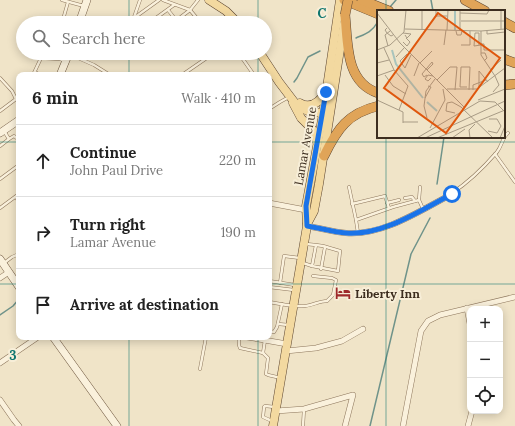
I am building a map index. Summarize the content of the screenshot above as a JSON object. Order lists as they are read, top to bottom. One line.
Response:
{"streets":{"highway":["Lamar Avenue"]},"places":{"hotel":["Liberty Inn"]},"page":{"search":"Search here","heading":["6 min","Walk · 410 m"],"list":[["Continue","John Paul Drive","220 m"],["Turn right","Lamar Avenue","190 m"],"Arrive at destination"],"map_buttons":["+","−"]},"grid":{"columns":["C"],"rows":["3"]}}
